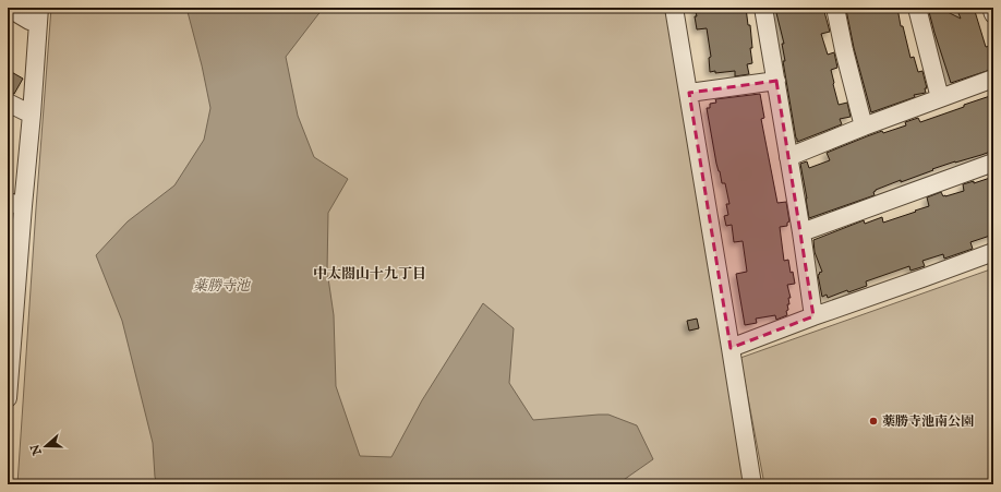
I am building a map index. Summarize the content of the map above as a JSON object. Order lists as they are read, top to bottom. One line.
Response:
{"districts":["中太閤山十九丁目"],"water":["薬勝寺池"],"places":["薬勝寺池南公園"],"north":"left"}
